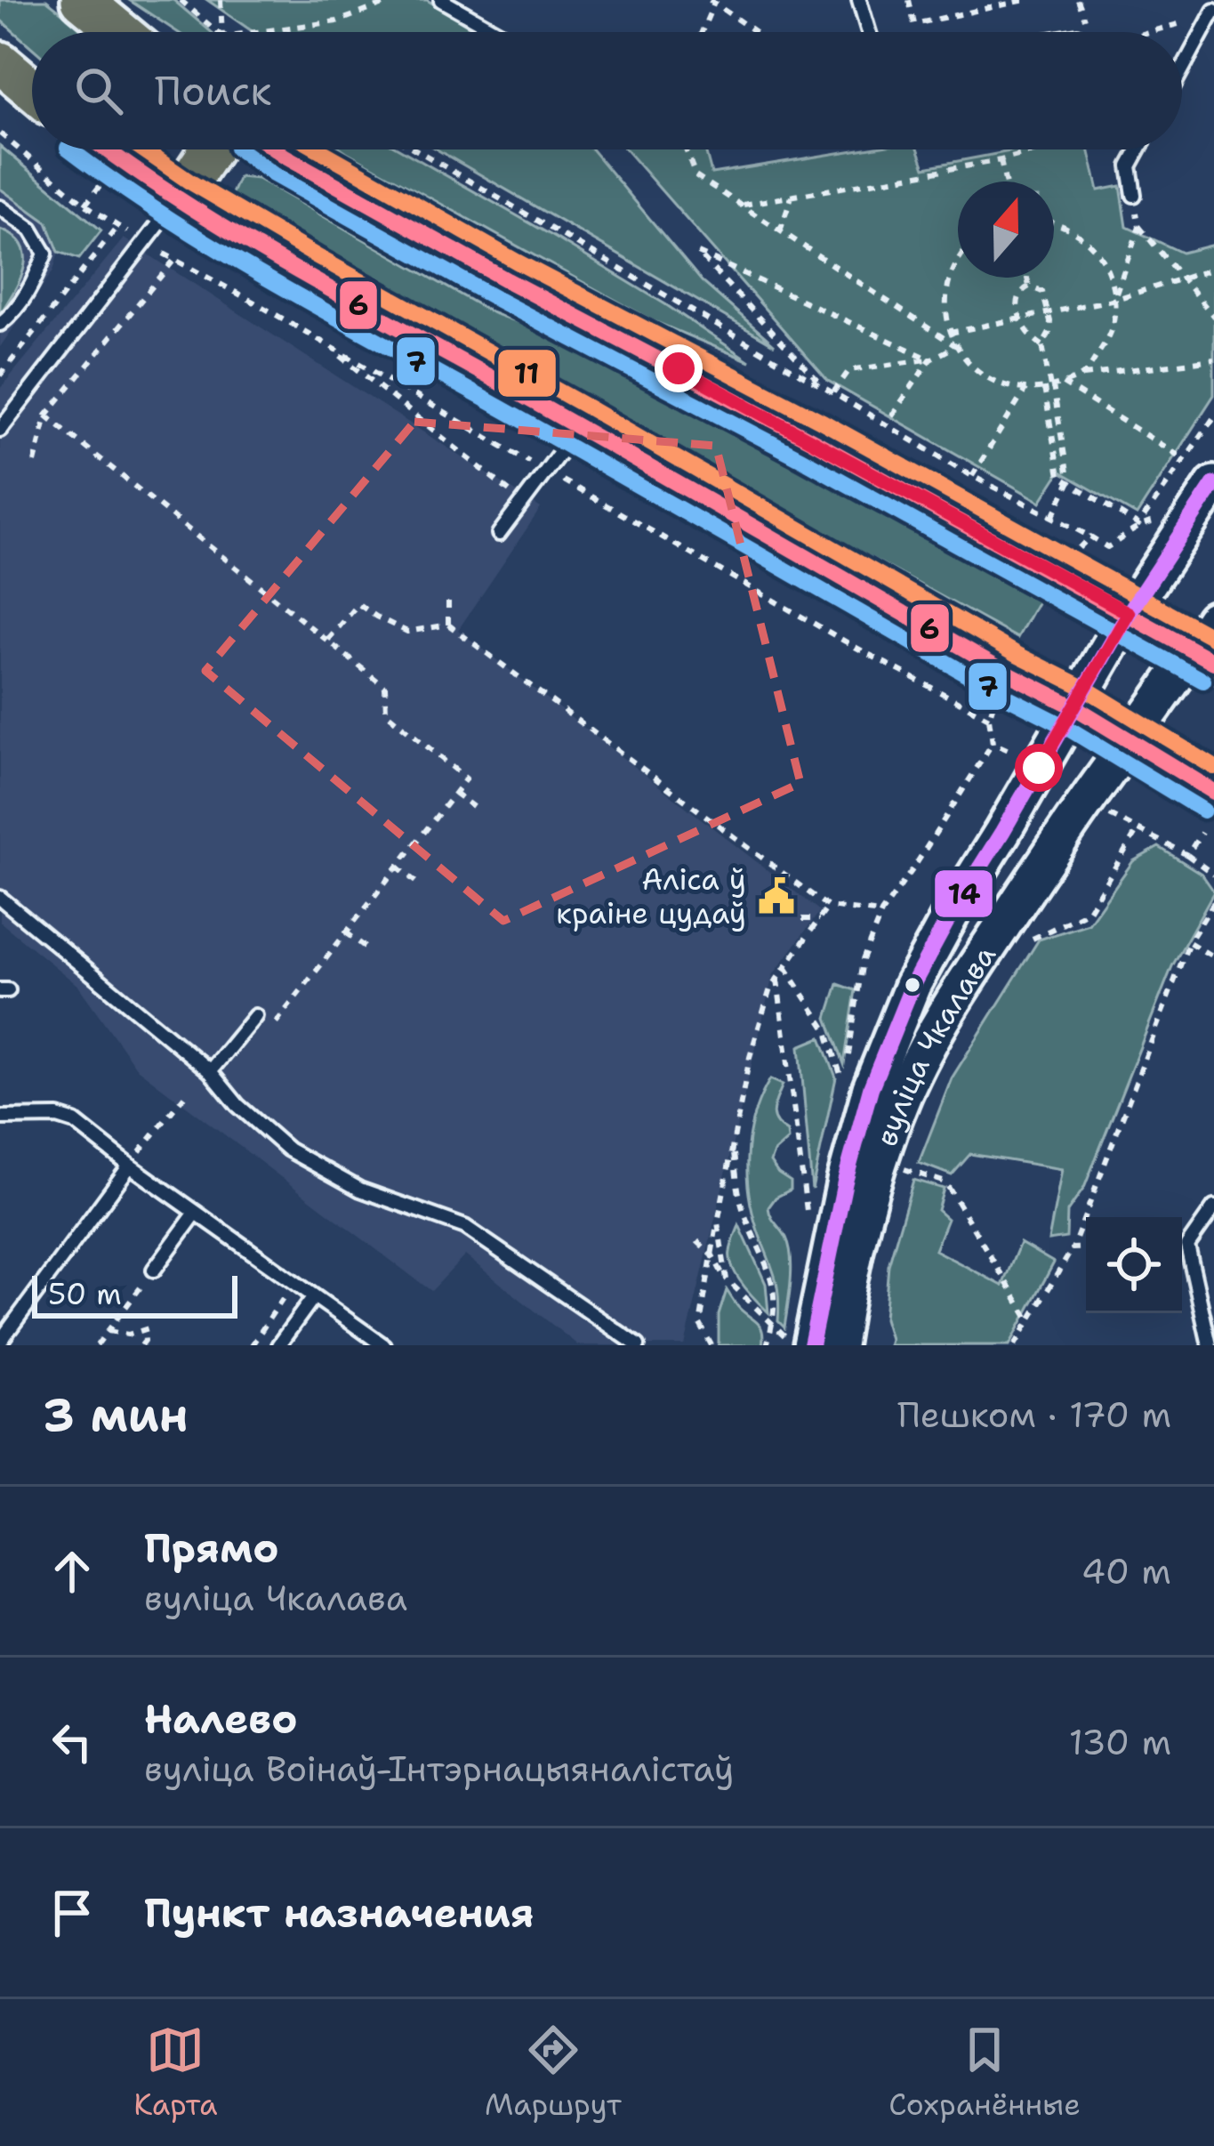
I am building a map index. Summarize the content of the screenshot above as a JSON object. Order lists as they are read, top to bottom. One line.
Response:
{"streets":{"main road":["вуліца Чкалава"]},"places":{"public building":["Аліса ў краіне цудаў"]},"lines":["transit line 6","transit line 7","transit line 11","transit line 14"],"scale_bar":"50 m","north":"top","page":{"search":"Поиск","scale":"50 m","heading":["3 мин","Пешком · 170 m"],"list":[["Прямо","вуліца Чкалава","40 m"],["Налево","вуліца Воінаў-Інтэрнацыяналістаў","130 m"],"Пункт назначения"],"nav":["Карта","Маршрут","Сохранённые"]}}
